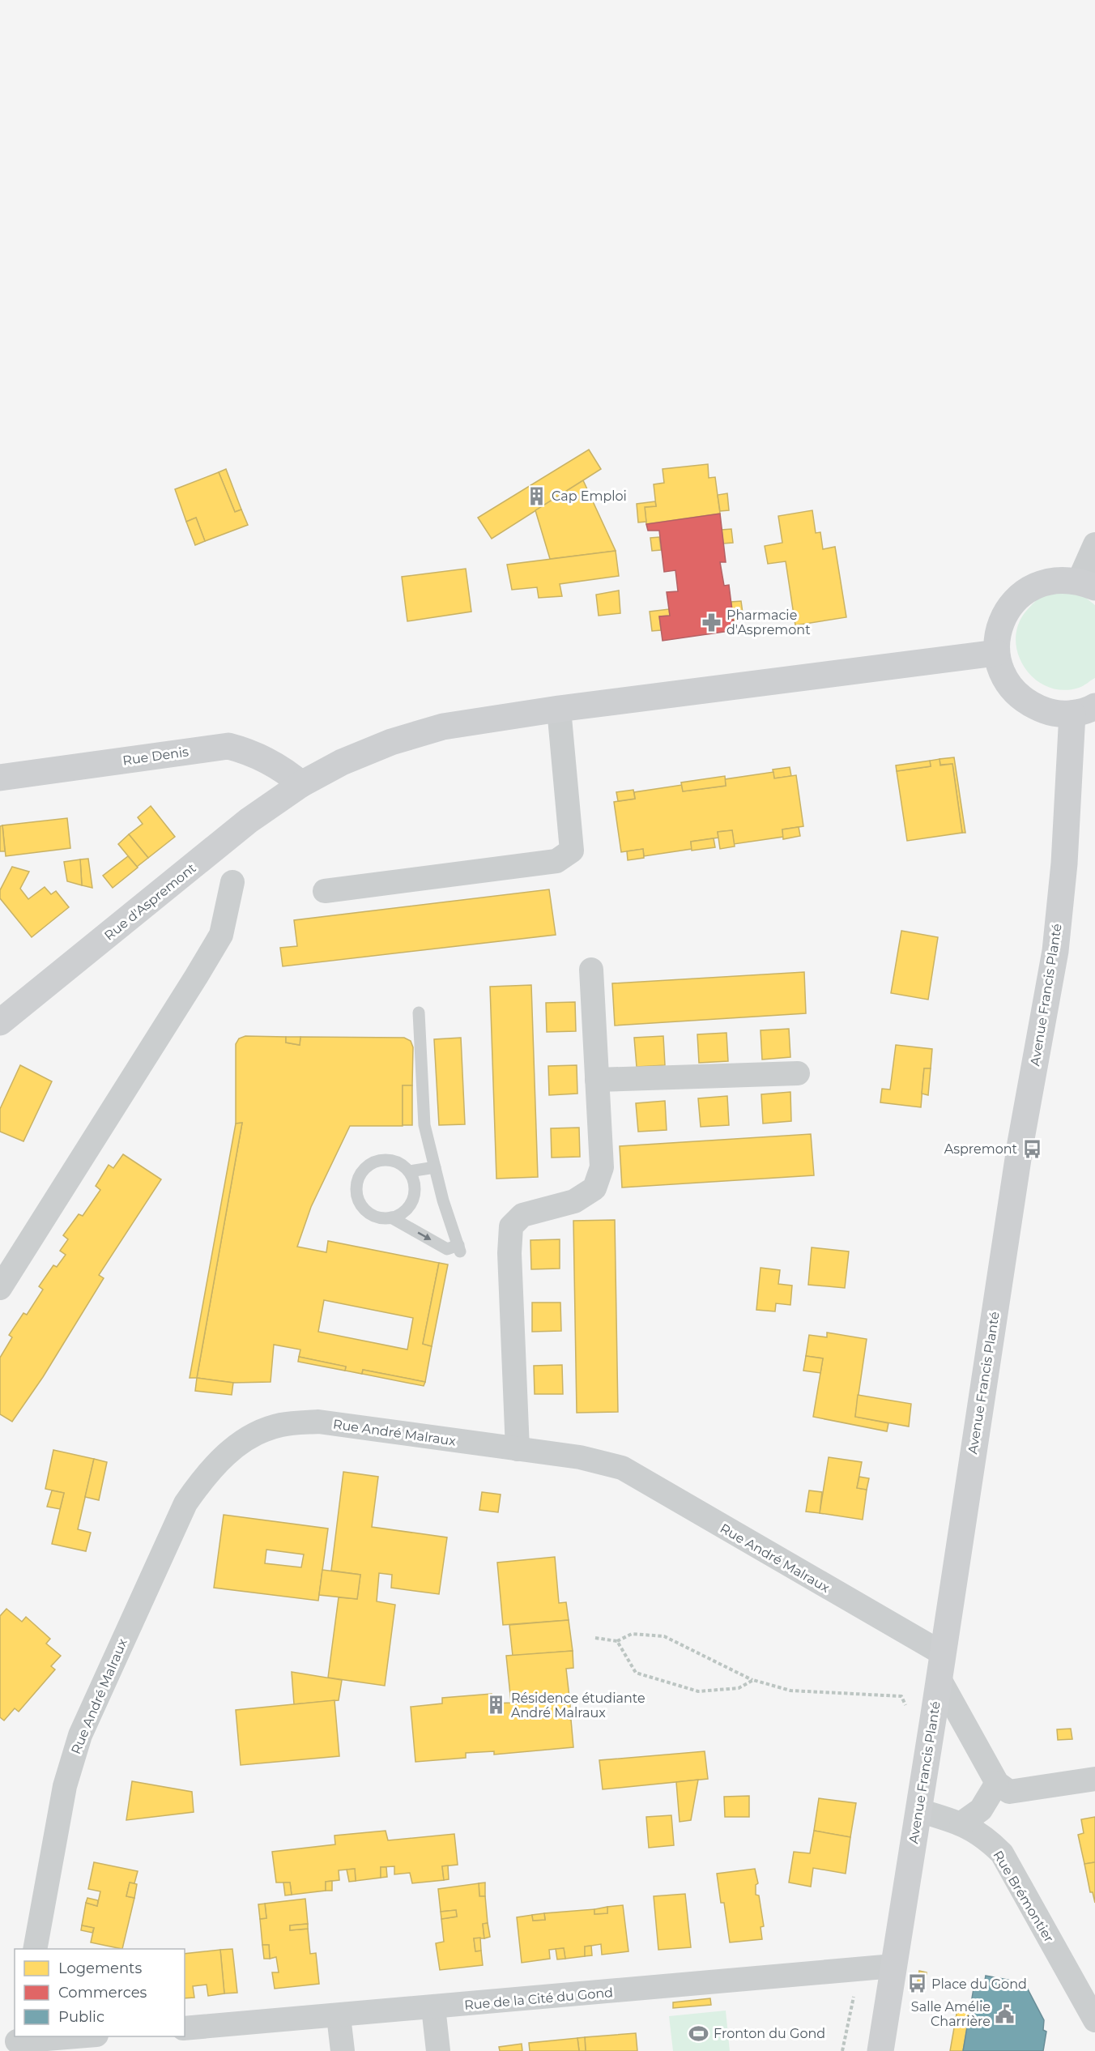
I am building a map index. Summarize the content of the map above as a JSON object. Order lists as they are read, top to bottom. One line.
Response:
{"streets":{"street":["Rue Denis","Rue d'Aspremont","Avenue Francis Planté","Rue André Malraux","Rue Brémontier","Rue de la Cité du Gond"]},"crossings":[["Rue Denis","Rue d'Aspremont"],["Avenue Francis Planté","Rue André Malraux"],["Avenue Francis Planté","Rue Brémontier"],["Avenue Francis Planté","Rue de la Cité du Gond"]],"places":{"building":["Cap Emploi","Résidence étudiante André Malraux"],"pharmacy":["Pharmacie d'Aspremont"],"bus stop":["Aspremont","Place du Gond"],"public building":["Salle Amélie Charrière"],"sports":["Fronton du Gond"]},"legend":["Logements","Commerces","Public"]}
